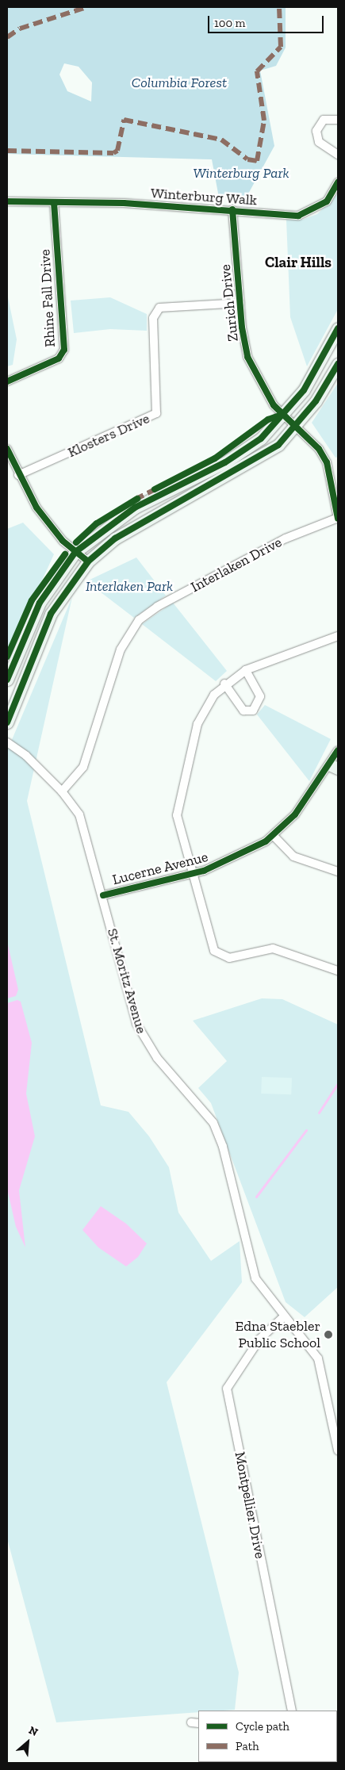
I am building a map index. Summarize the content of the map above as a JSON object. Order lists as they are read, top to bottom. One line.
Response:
{"streets":{"street":["Winterburg Walk","Rhine Fall Drive","Zurich Drive","Klosters Drive","Interlaken Drive","Lucerne Avenue","St. Moritz Avenue","Montpellier Drive"]},"crossings":[["Winterburg Walk","Rhine Fall Drive"],["Winterburg Walk","Zurich Drive"],["Zurich Drive","Klosters Drive"],["Interlaken Drive","St. Moritz Avenue"],["Lucerne Avenue","St. Moritz Avenue"],["St. Moritz Avenue","Montpellier Drive"]],"districts":["Clair Hills"],"parks":["Columbia Forest","Winterburg Park","Interlaken Park"],"places":["Edna Staebler Public School"],"legend":["Cycle path","Path"],"scale_bar":"100 m","north":"top right"}
